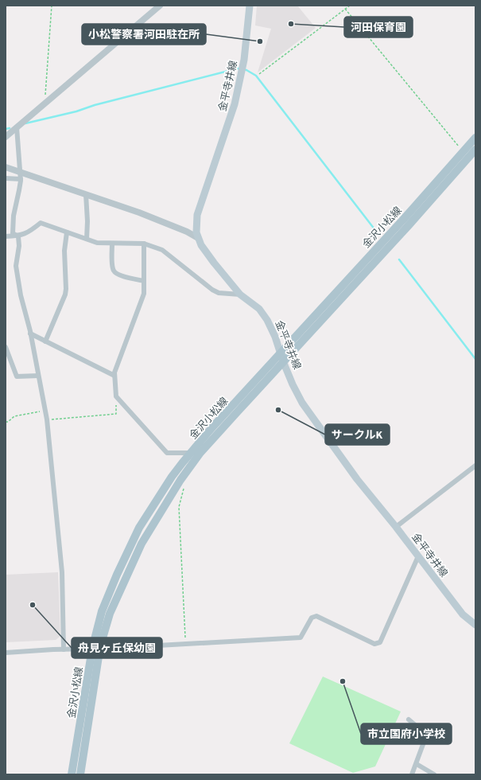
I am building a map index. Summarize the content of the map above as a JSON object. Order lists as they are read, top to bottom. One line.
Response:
{"streets":{"main road":["金平寺井線","金沢小松線"]},"crossings":[["金平寺井線","金沢小松線"]],"places":["河田保育園","小松警察署河田駐在所","サークルK","舟見ヶ丘保幼園","市立国府小学校"]}
